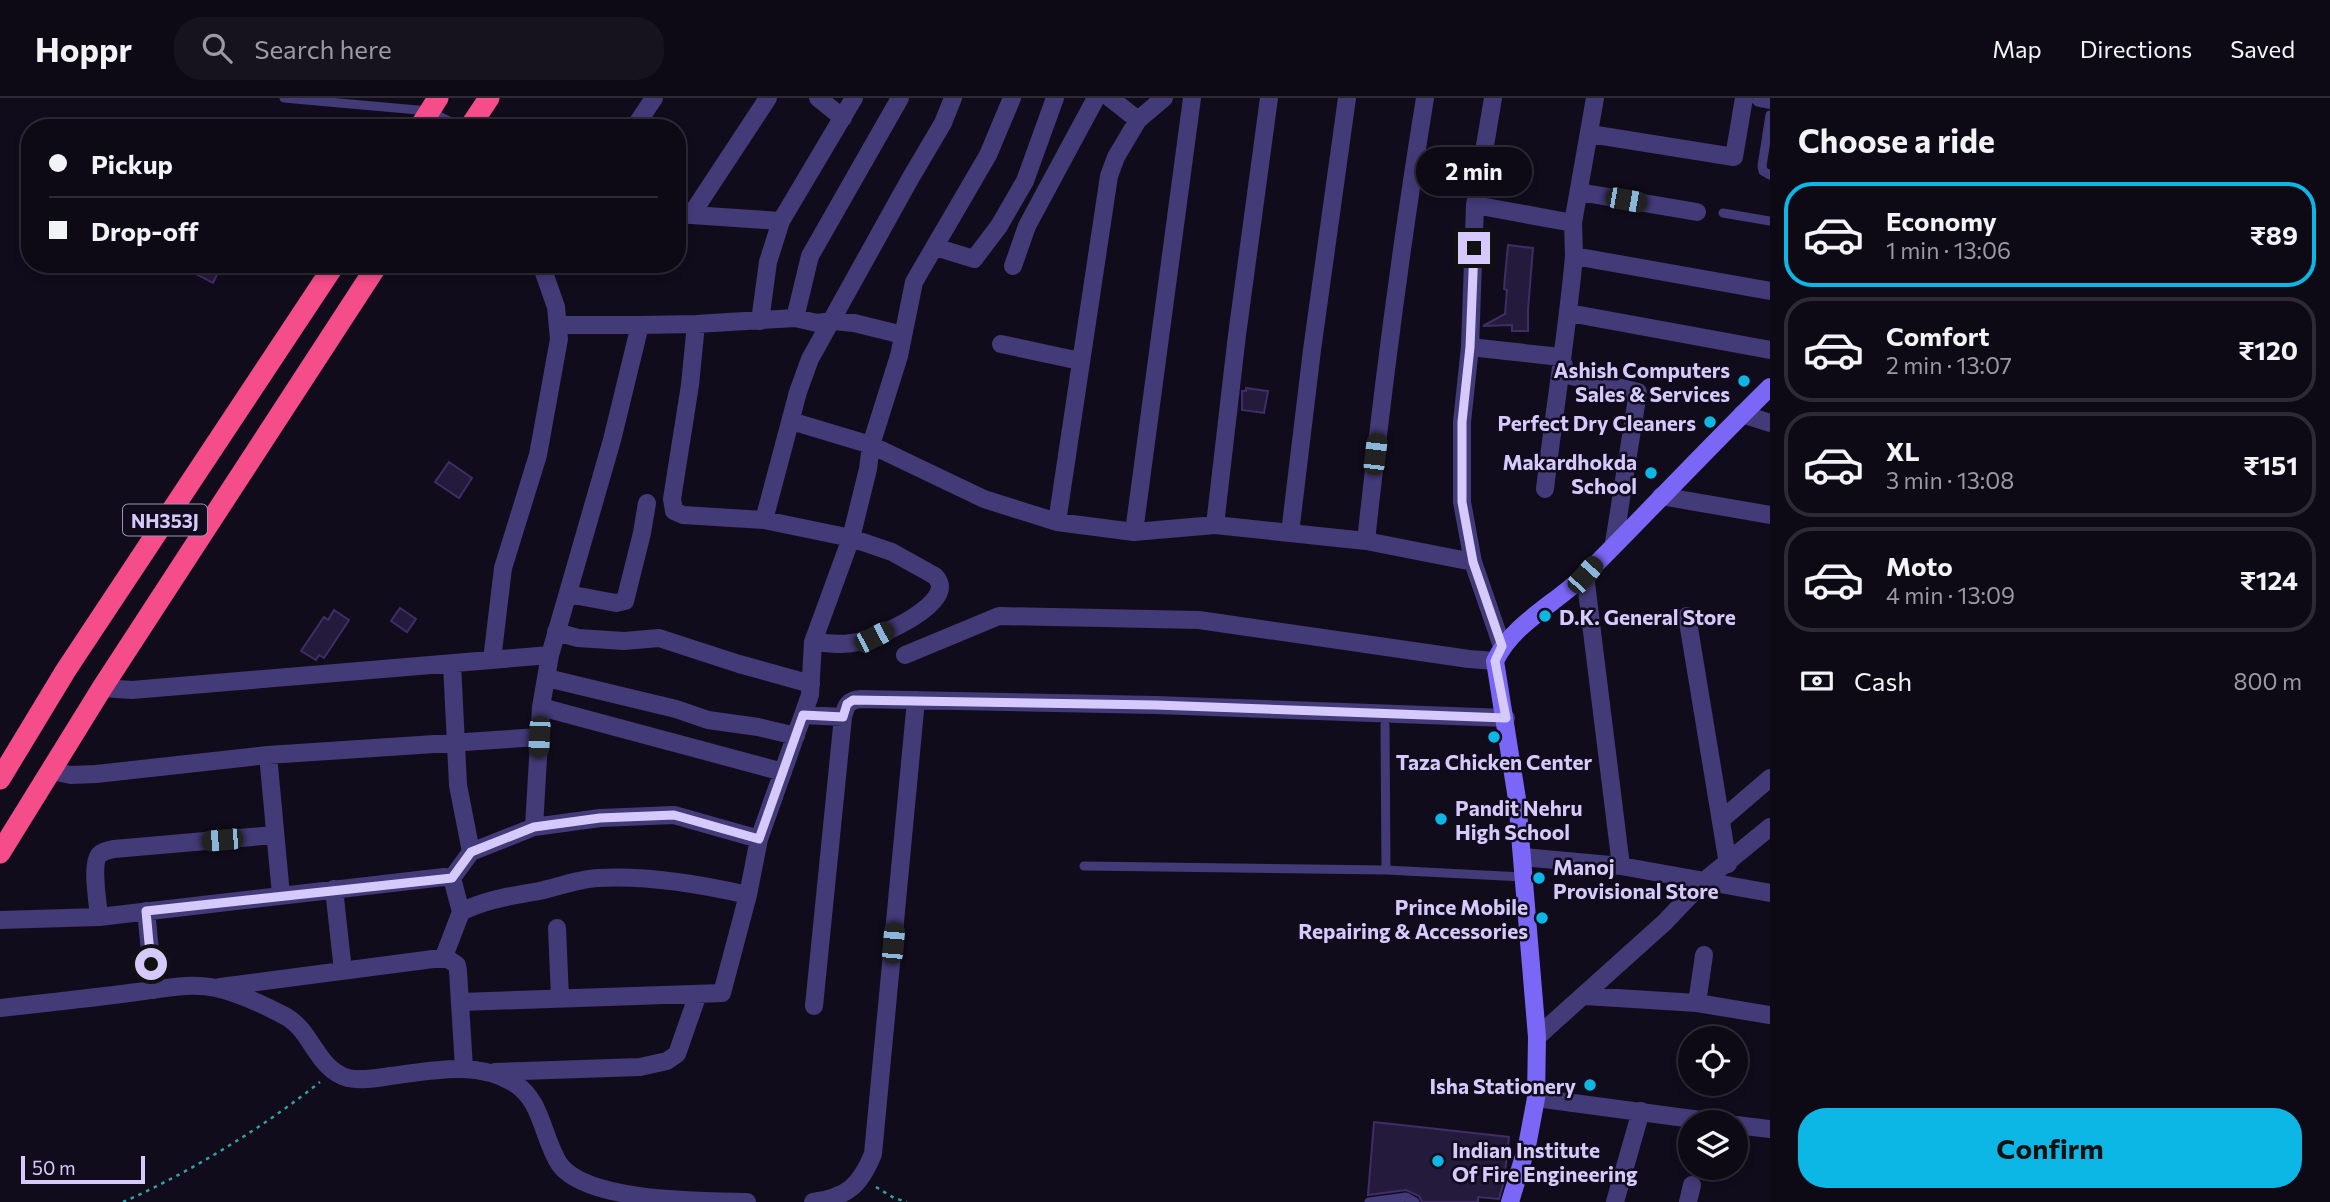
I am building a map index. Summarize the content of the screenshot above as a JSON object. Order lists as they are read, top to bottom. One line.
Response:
{"streets":{"highway":["NH353J"]},"places":["Ashish Computers Sales & Services","Perfect Dry Cleaners","Makardhokda School","D.K. General Store","Taza Chicken Center","Pandit Nehru High School","Manoj Provisional Store","Prince Mobile Repairing & Accessories","Isha Stationery","Indian Institute Of Fire Engineering"],"scale_bar":"50 m","page":{"header":"Hoppr","search":"Search here","nav":["Map","Directions","Saved"],"heading":"Choose a ride","banner":["Pickup","Drop-off"],"bubble":"2 min","list":[{"name":"Economy","note":"1 min · 13:06","value":"₹89"},{"name":"Comfort","note":"2 min · 13:07","value":"₹120"},{"name":"XL","note":"3 min · 13:08","value":"₹151"},{"name":"Moto","note":"4 min · 13:09","value":"₹124"}],"pay":["Cash","800 m"],"buttons":"Confirm","scale":"50 m"}}
